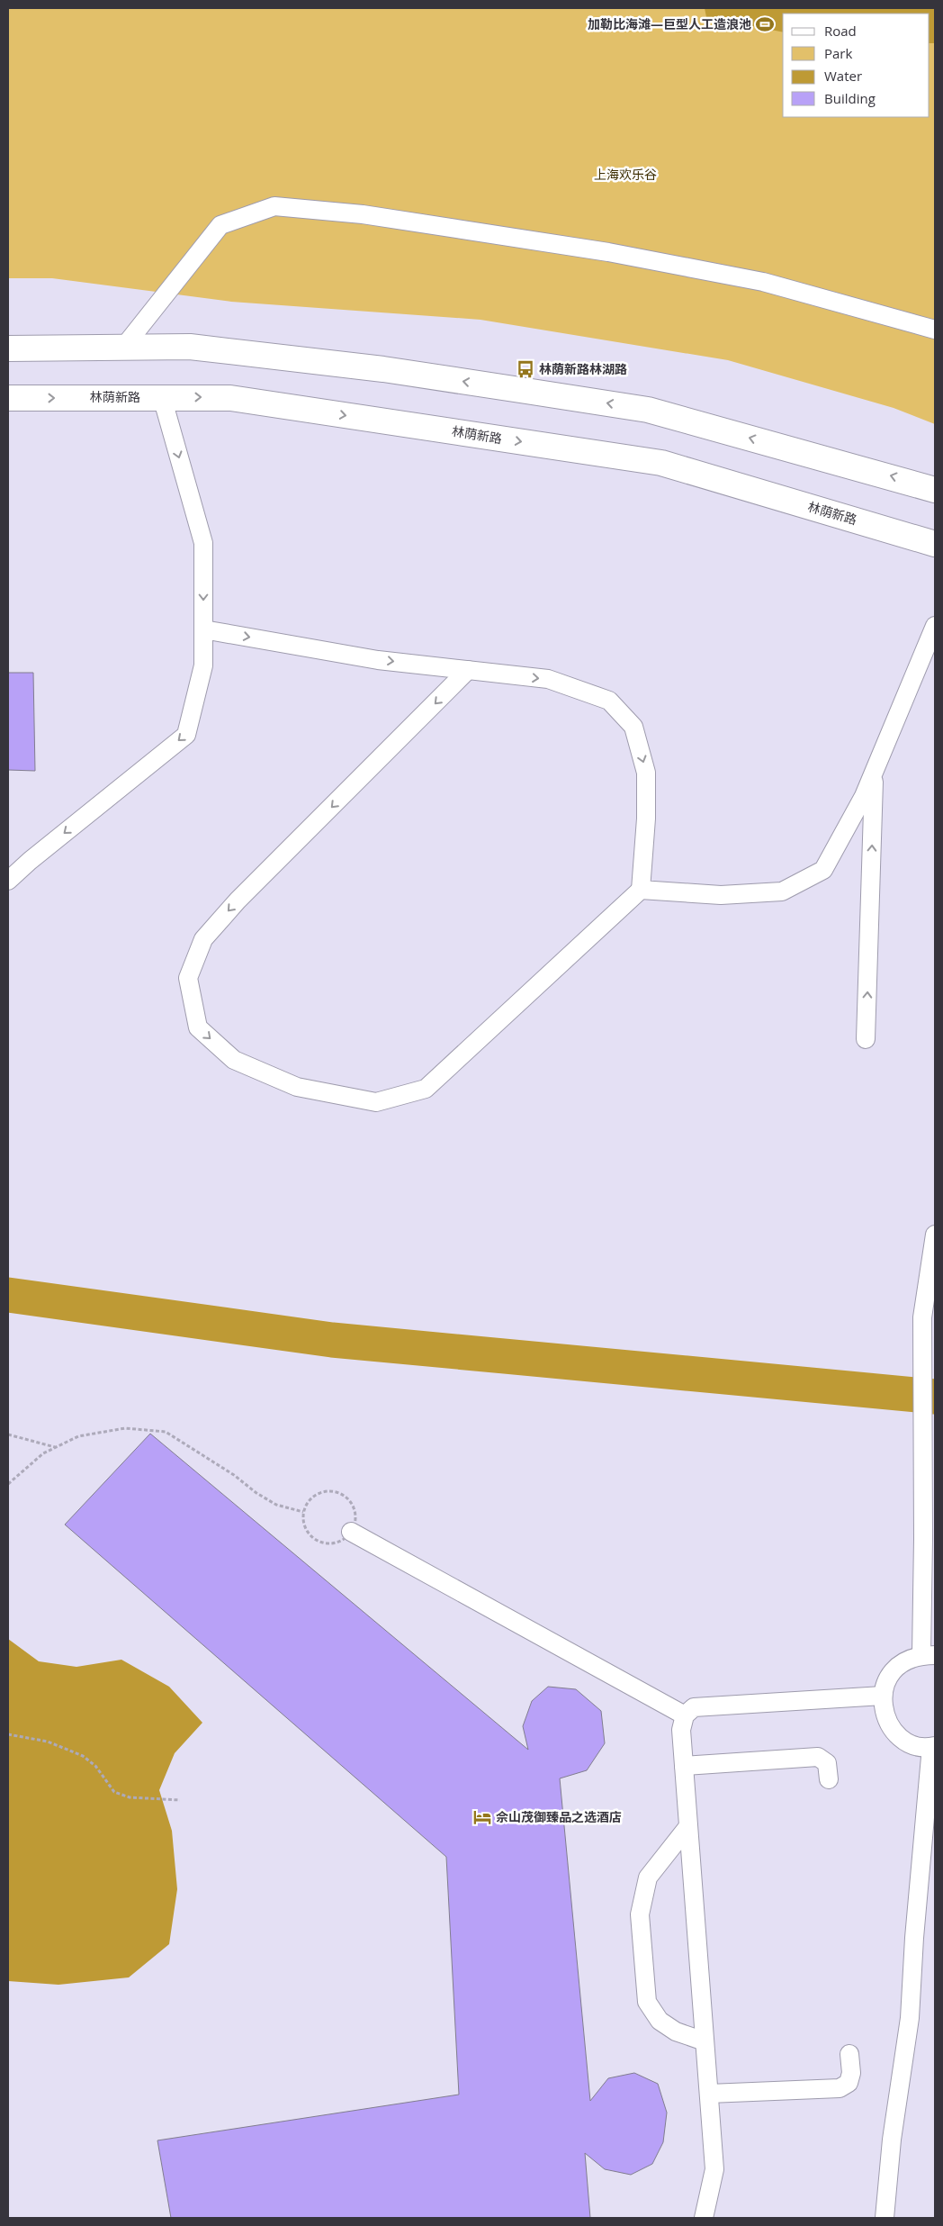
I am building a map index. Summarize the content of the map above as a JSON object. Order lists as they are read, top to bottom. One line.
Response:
{"streets":{"main road":["林荫新路"]},"parks":["上海欢乐谷"],"places":{"sports":["加勒比海滩—巨型人工造浪池"],"bus stop":["林荫新路林湖路"],"hotel":["佘山茂御臻品之选酒店"]},"legend":["Road","Park","Water","Building"]}
